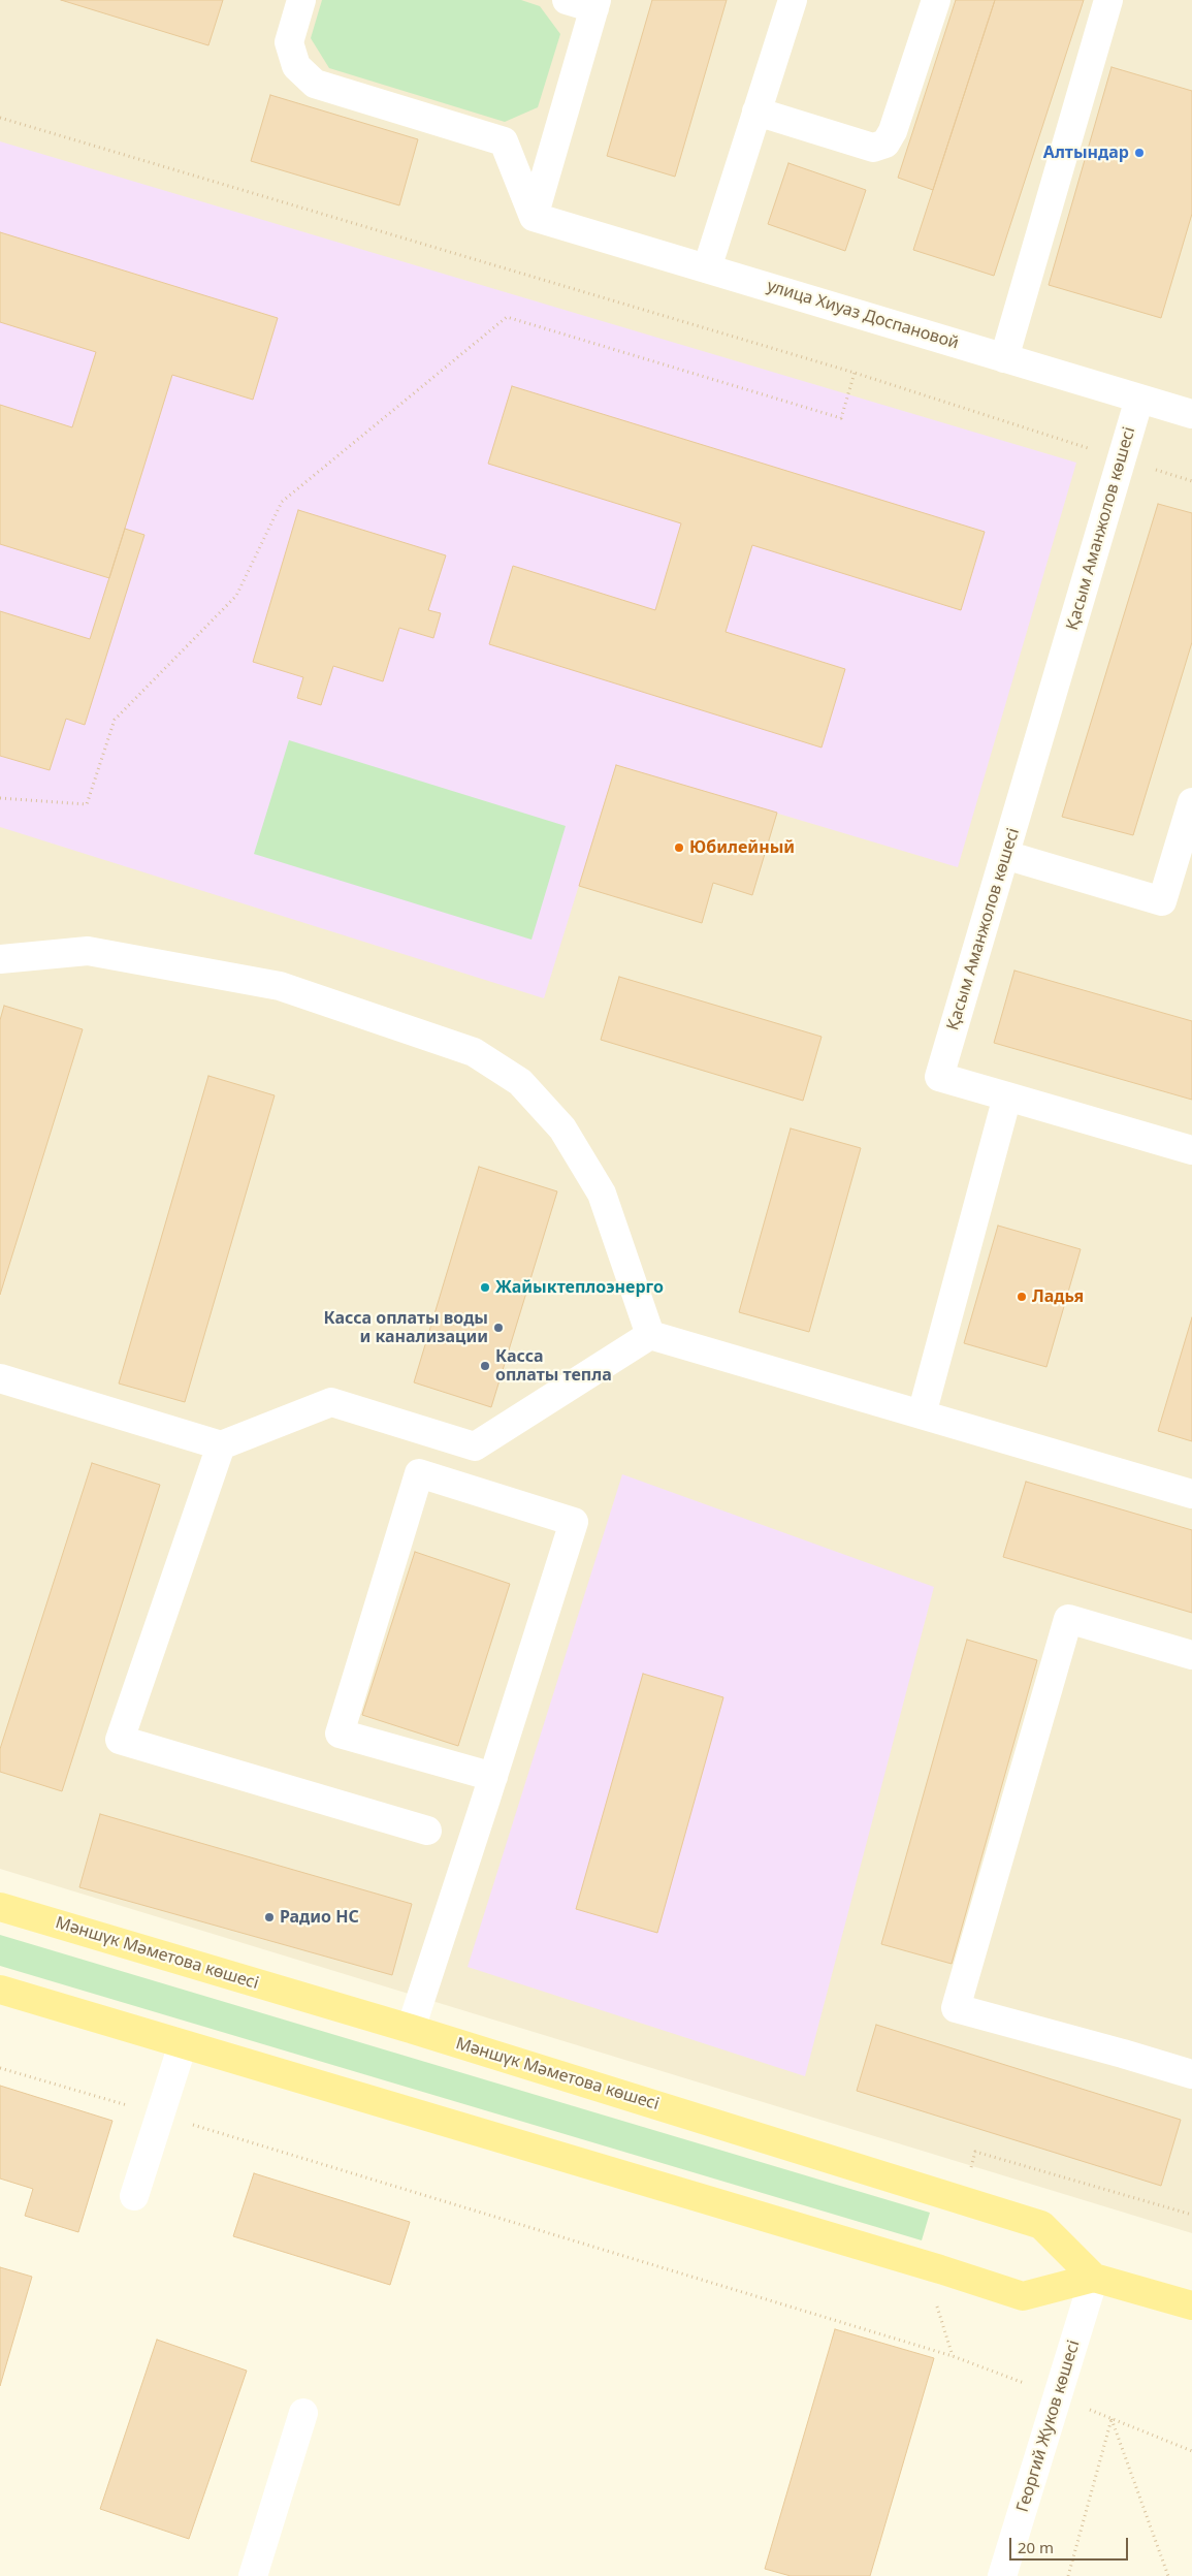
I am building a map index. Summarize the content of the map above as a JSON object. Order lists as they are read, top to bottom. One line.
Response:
{"streets":{"main road":["Мәншүк Мәметова көшесі"],"street":["улица Хиуаз Доспановой","Қасым Аманжолов көшесі","Георгий Жуков көшесі"]},"crossings":[["улица Хиуаз Доспановой","Қасым Аманжолов көшесі"],["Мәншүк Мәметова көшесі","Георгий Жуков көшесі"]],"places":["Алтындар","Юбилейный","Жайыктеплоэнерго","Ладья","Касса оплаты воды и канализации","Касса оплаты тепла","Радио НС"],"scale_bar":"20 m"}
